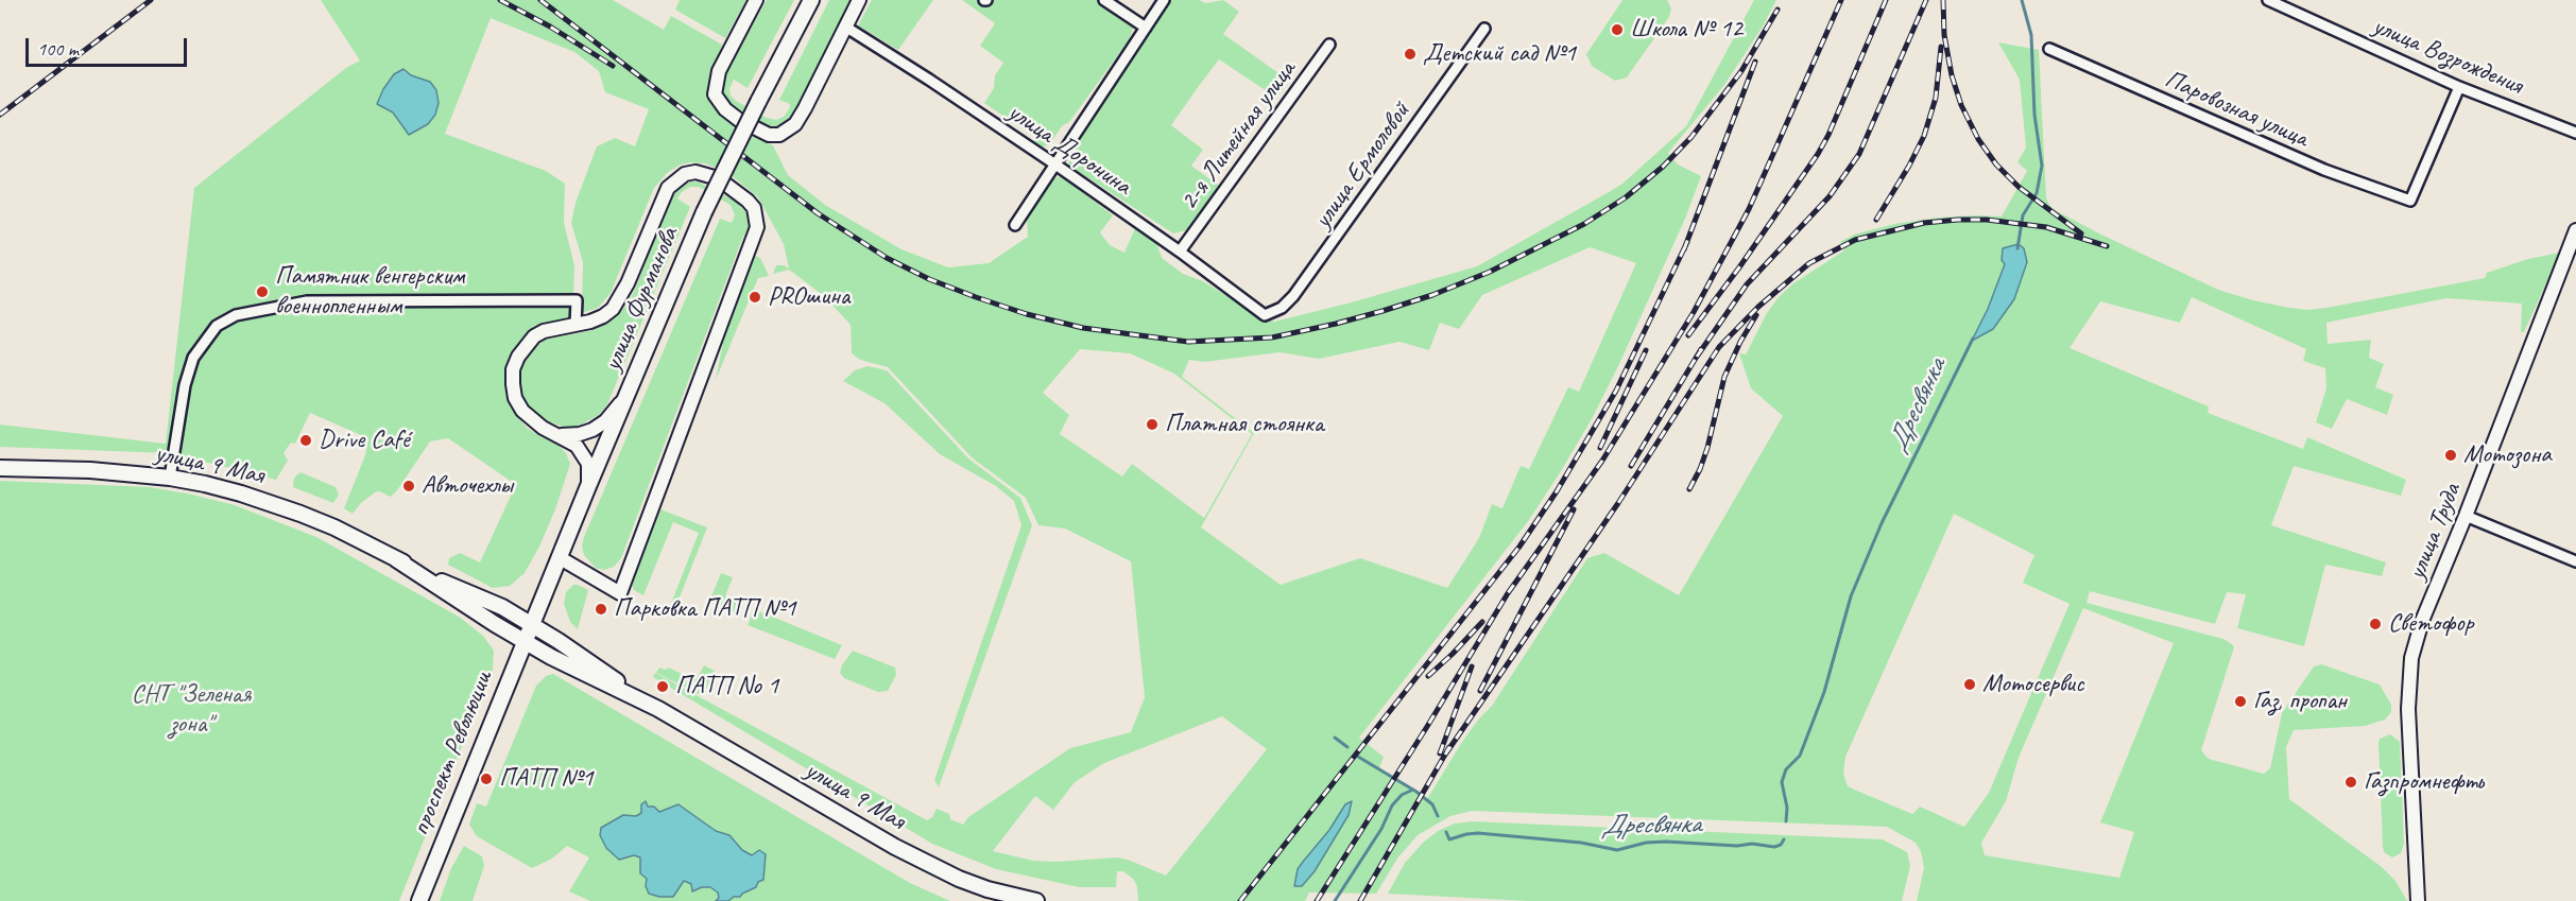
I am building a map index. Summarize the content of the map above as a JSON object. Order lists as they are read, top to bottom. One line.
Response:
{"streets":{"main road":["улица Фурманова","улица 9 Мая","проспект Революции"],"street":["улица Возрождения","Паровозная улица","2-я Литейная улица","улица Доронина","улица Ермоловой","улица Труда"]},"crossings":[["улица Возрождения","Паровозная улица"],["2-я Литейная улица","улица Доронина"],["улица Доронина","улица Ермоловой"],["улица Фурманова","улица 9 Мая"],["улица Фурманова","проспект Революции"],["улица 9 Мая","проспект Революции"]],"water":["Дресвянка"],"parks":["СНТ \"Зеленая зона\""],"places":["Школа № 12","Детский сад №1","Памятник венгерским военнопленным","PROшина","Платная стоянка","Drive Café","Мотозона","Авточехлы","Парковка ПАТП №1","Светофор","Мотосервис","ПАТП No 1","Газ, пропан","ПАТП №1","Газпромнефть"],"scale_bar":"100 m"}
